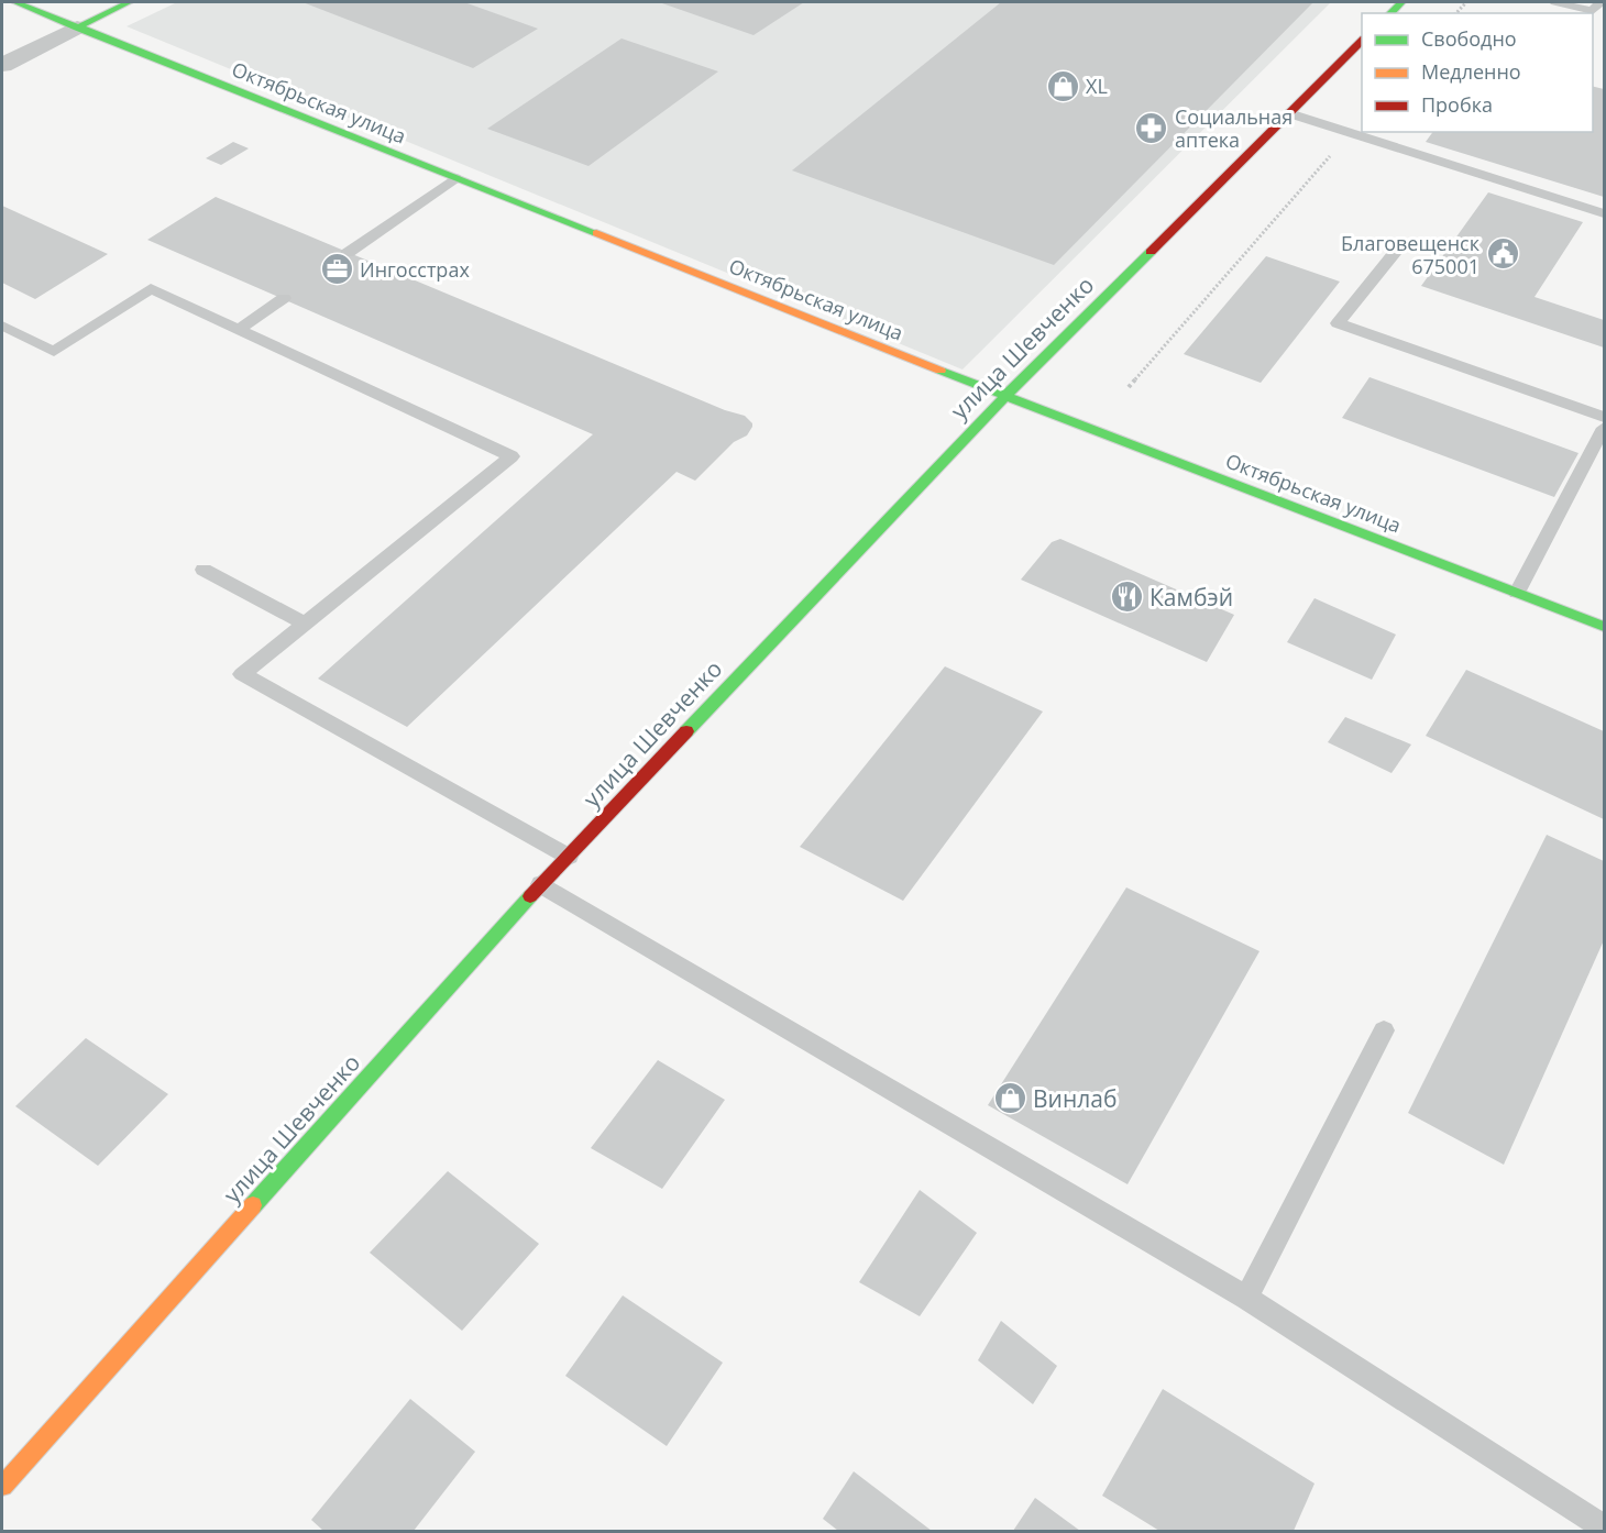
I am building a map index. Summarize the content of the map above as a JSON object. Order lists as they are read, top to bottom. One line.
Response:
{"streets":{"street":["Октябрьская улица","улица Шевченко"]},"crossings":[["Октябрьская улица","улица Шевченко"]],"places":{"shop":["XL","Винлаб"],"pharmacy":["Социальная аптека"],"public building":["Благовещенск 675001"],"office":["Ингосстрах"],"restaurant":["Камбэй"]},"legend":["Свободно","Медленно","Пробка"]}
